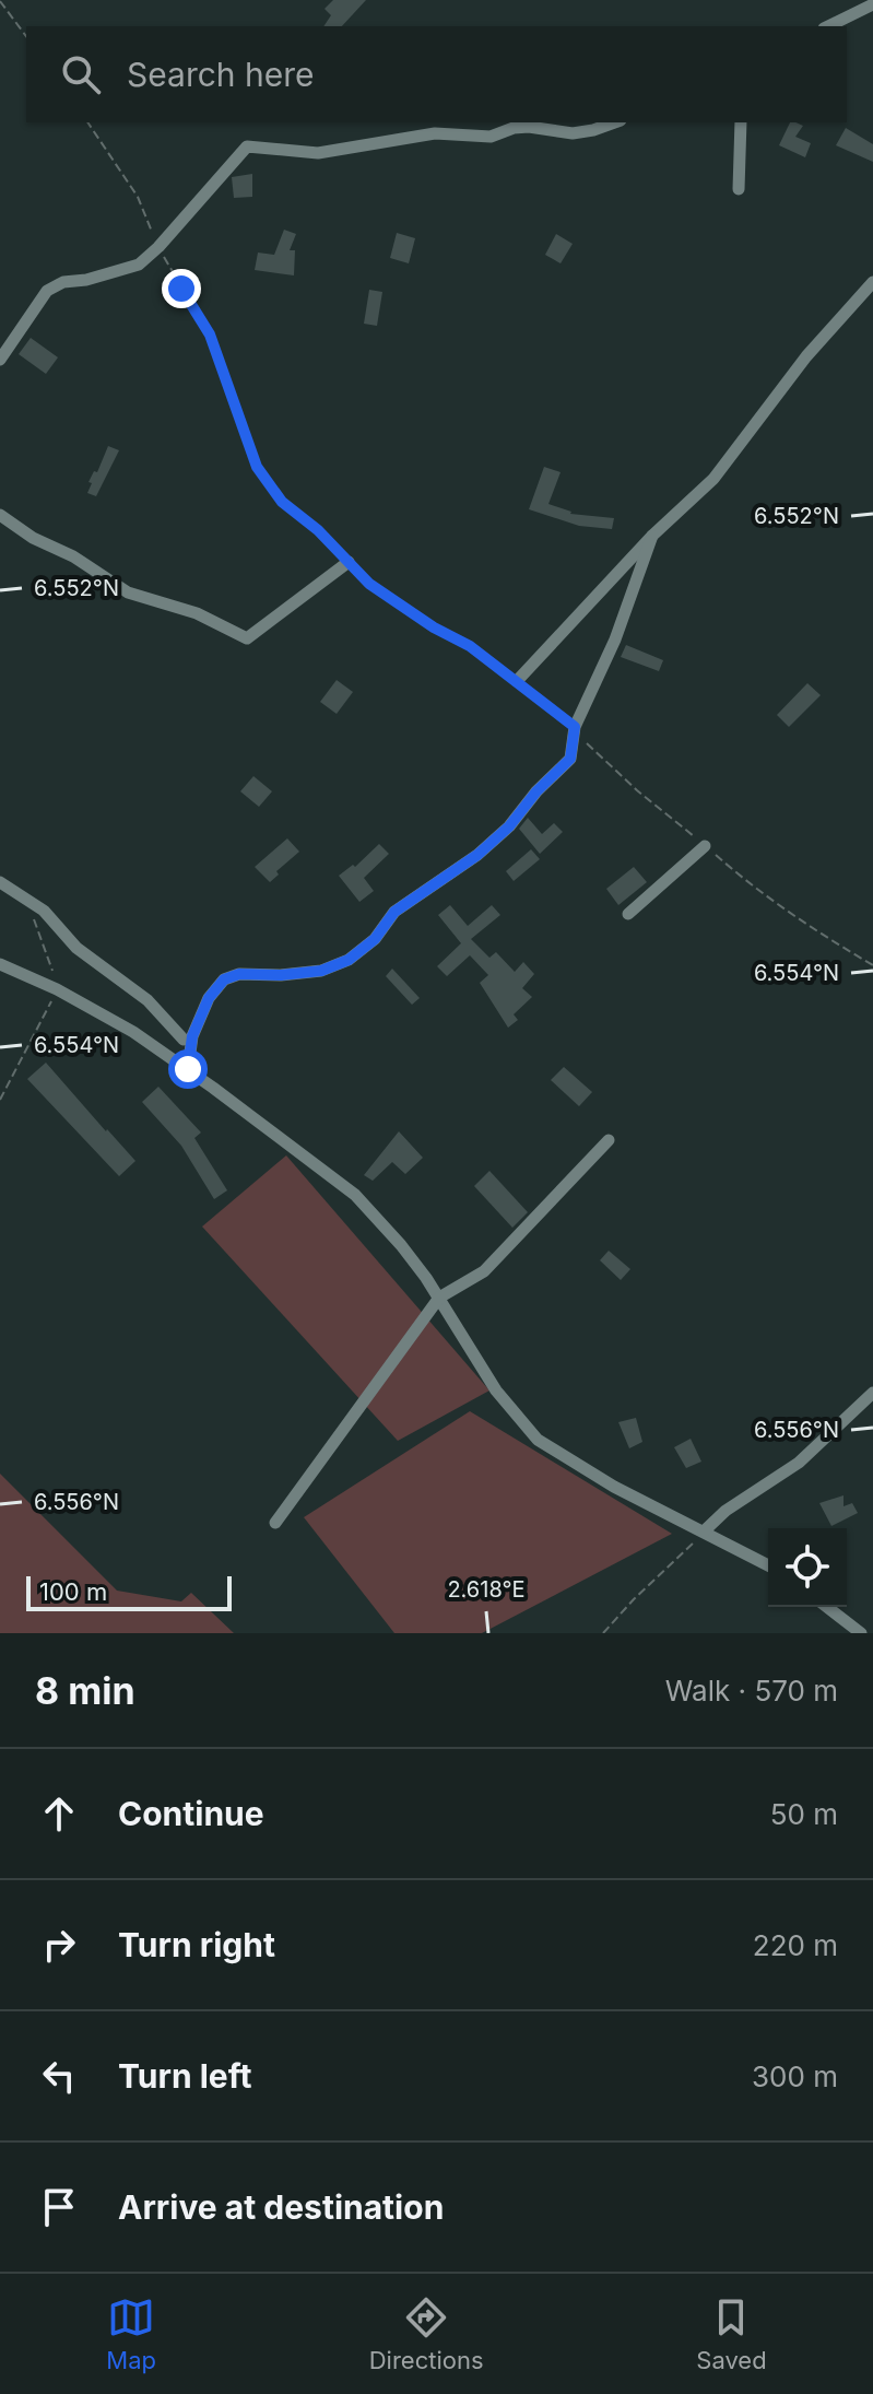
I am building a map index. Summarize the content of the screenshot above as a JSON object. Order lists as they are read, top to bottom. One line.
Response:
{"scale_bar":"100 m","page":{"search":"Search here","scale":"100 m","heading":["8 min","Walk · 570 m"],"list":[["Continue","50 m"],["Turn right","220 m"],["Turn left","300 m"],"Arrive at destination"],"nav":["Map","Directions","Saved"]},"coordinates":["6.552°N","6.554°N","6.556°N","2.618°E"]}
